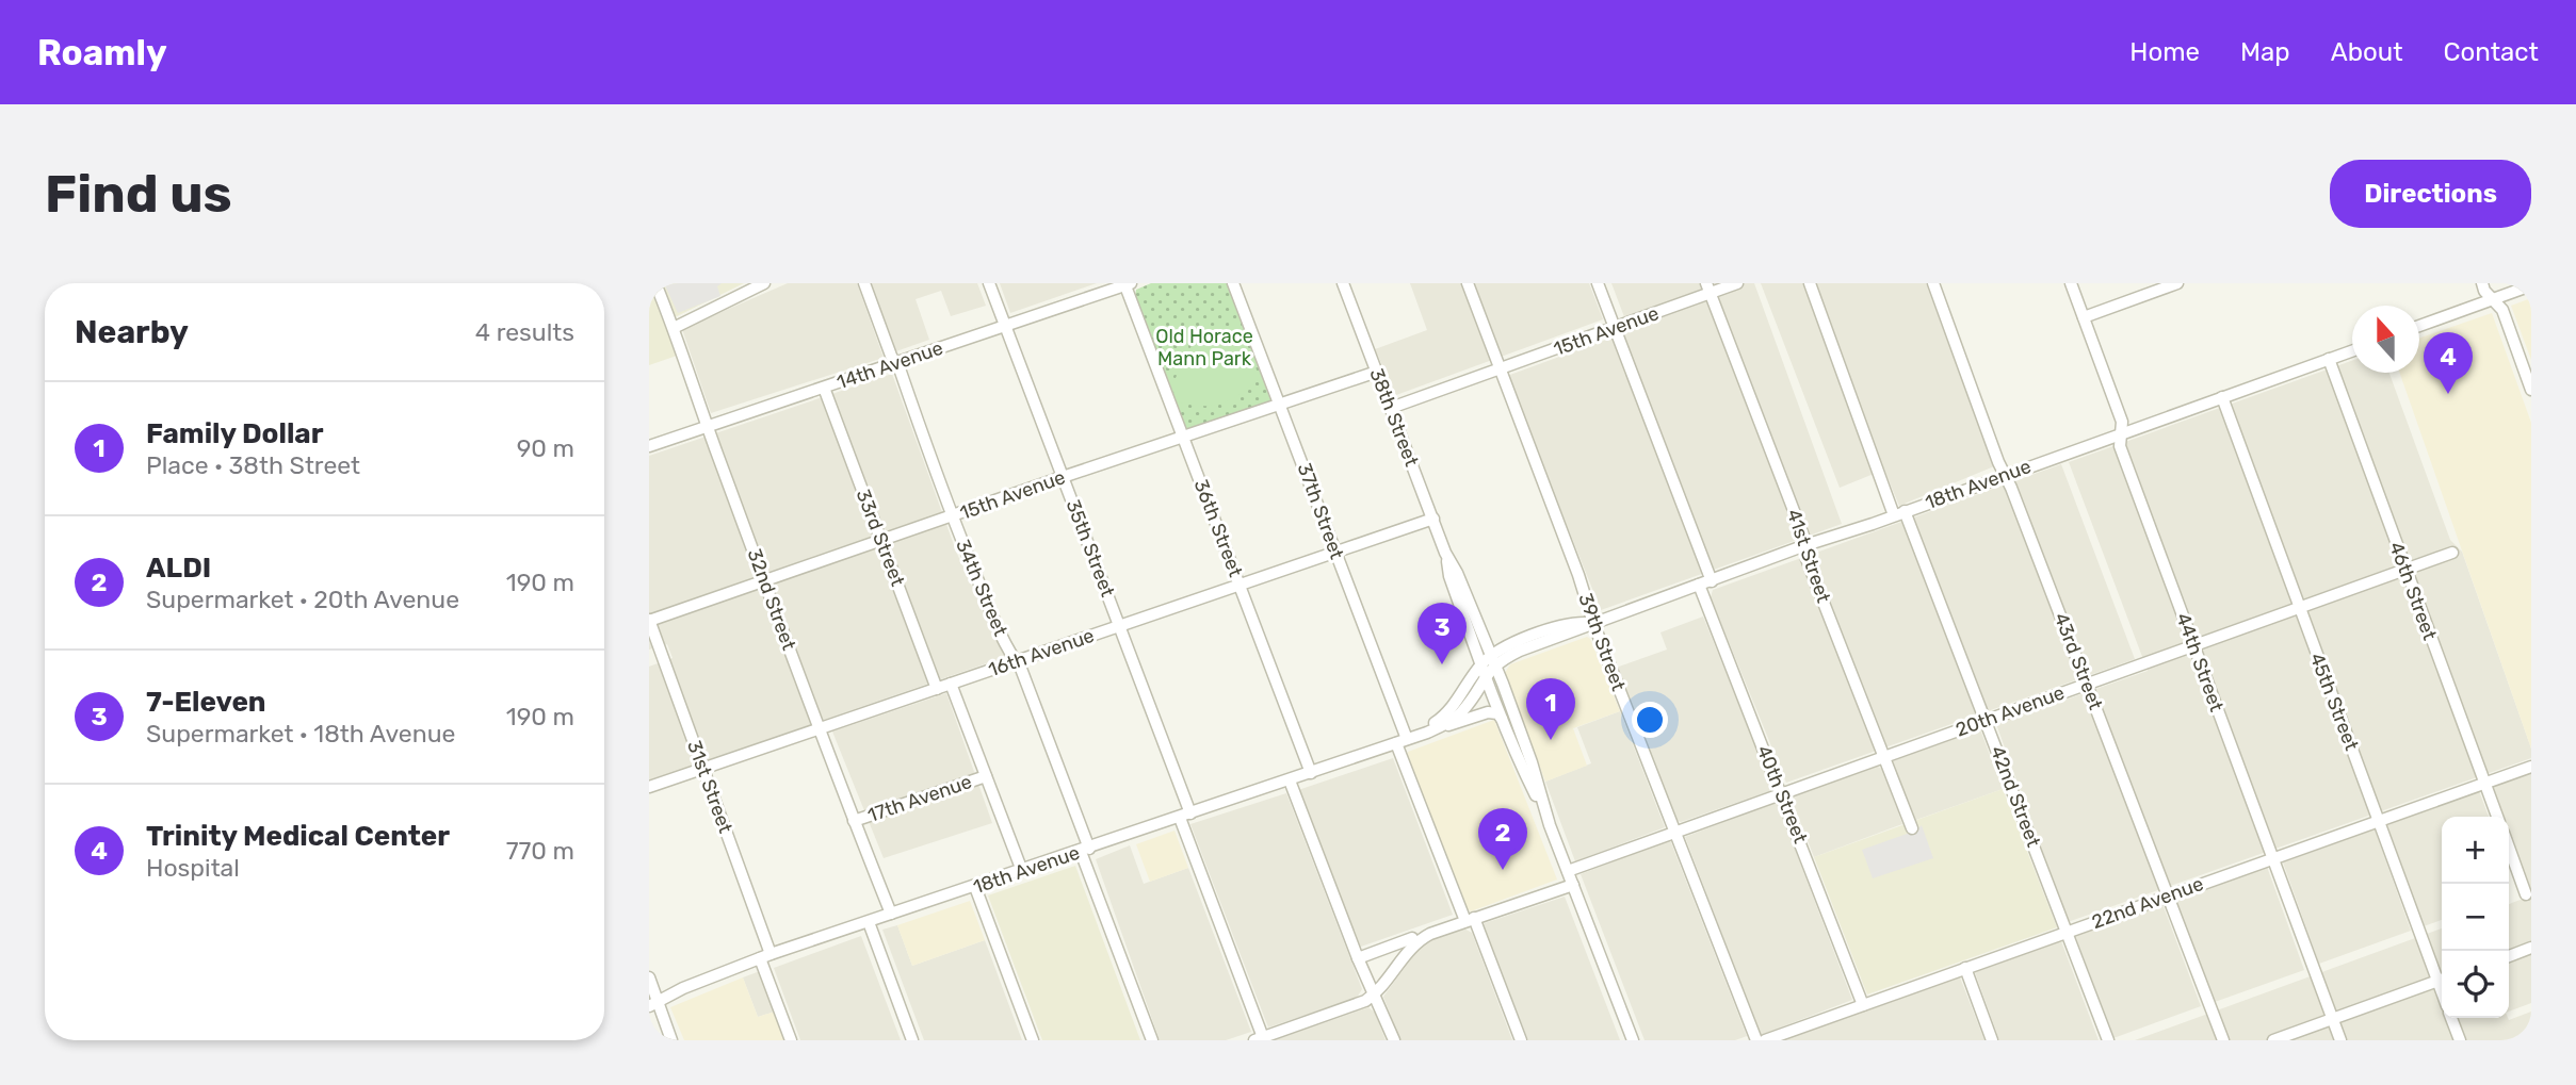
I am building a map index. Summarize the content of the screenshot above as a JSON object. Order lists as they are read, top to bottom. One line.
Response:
{"streets":{"street":["15th Avenue","14th Avenue","38th Street","18th Avenue","37th Street","36th Street","33rd Street","35th Street","41st Street","34th Street","46th Street","32nd Street","39th Street","16th Avenue","43rd Street","44th Street","45th Street","20th Avenue","31st Street","40th Street","42nd Street","17th Avenue","22nd Avenue"]},"crossings":[["15th Avenue","38th Street"],["15th Avenue","37th Street"],["15th Avenue","36th Street"],["15th Avenue","33rd Street"],["15th Avenue","35th Street"],["15th Avenue","41st Street"],["15th Avenue","34th Street"],["15th Avenue","32nd Street"],["15th Avenue","39th Street"],["15th Avenue","31st Street"],["15th Avenue","40th Street"],["14th Avenue","36th Street"],["14th Avenue","33rd Street"],["14th Avenue","35th Street"],["14th Avenue","34th Street"],["14th Avenue","32nd Street"],["38th Street","18th Avenue"],["38th Street","16th Avenue"],["38th Street","20th Avenue"],["18th Avenue","37th Street"],["18th Avenue","36th Street"],["18th Avenue","35th Street"],["18th Avenue","41st Street"],["18th Avenue","34th Street"],["18th Avenue","46th Street"],["18th Avenue","32nd Street"],["18th Avenue","39th Street"],["18th Avenue","43rd Street"],["18th Avenue","44th Street"],["18th Avenue","45th Street"],["18th Avenue","31st Street"],["18th Avenue","40th Street"],["18th Avenue","42nd Street"],["37th Street","16th Avenue"],["36th Street","16th Avenue"],["33rd Street","16th Avenue"],["35th Street","16th Avenue"],["41st Street","20th Avenue"],["34th Street","16th Avenue"],["46th Street","20th Avenue"],["46th Street","22nd Avenue"],["32nd Street","16th Avenue"],["32nd Street","17th Avenue"],["39th Street","20th Avenue"],["16th Avenue","31st Street"],["43rd Street","20th Avenue"],["43rd Street","22nd Avenue"],["44th Street","20th Avenue"],["44th Street","22nd Avenue"],["45th Street","20th Avenue"],["45th Street","22nd Avenue"],["20th Avenue","40th Street"],["20th Avenue","42nd Street"],["40th Street","22nd Avenue"],["42nd Street","22nd Avenue"]],"parks":["Old Horace Mann Park"],"north":"top","page":{"header":"Roamly","nav":["Home","Map","About","Contact"],"buttons":"Directions","title":"Find us","heading":["Nearby","4 results"],"pins":["4","3","1","2"],"list":[{"mark":"1","name":"Family Dollar","note":"Place · 38th Street","value":"90 m"},{"mark":"2","name":"ALDI","note":"Supermarket · 20th Avenue","value":"190 m"},{"mark":"3","name":"7-Eleven","note":"Supermarket · 18th Avenue","value":"190 m"},{"mark":"4","name":"Trinity Medical Center","note":"Hospital","value":"770 m"}],"map_buttons":["+","−"]}}
